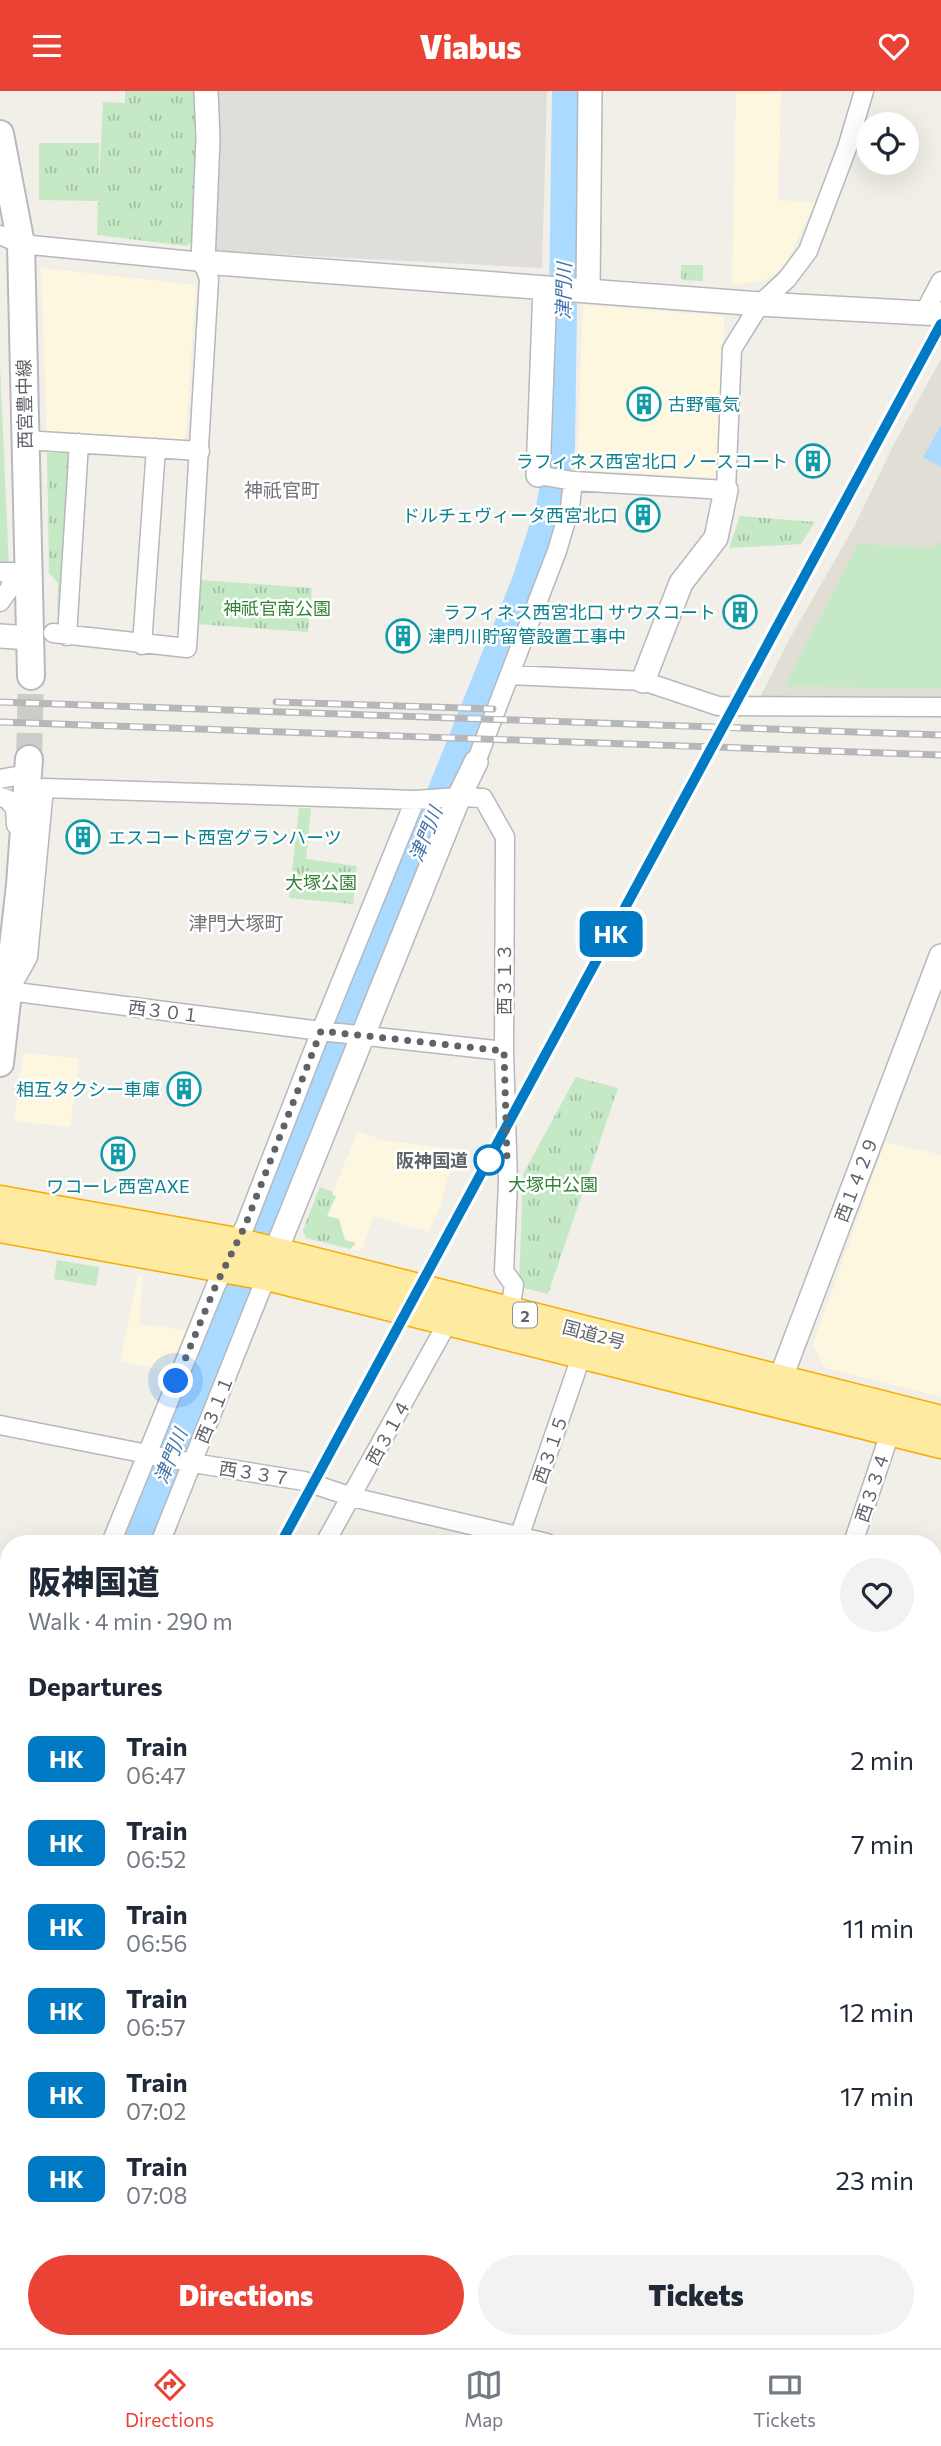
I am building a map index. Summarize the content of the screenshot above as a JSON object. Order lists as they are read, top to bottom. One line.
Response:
{"streets":{"highway":["2","国道2号"],"main road":["西宮豊中線"],"street":["西３１３","西３０１","西１４２９","西３１１","西３１４","西３１５","西３３７","西３３４"]},"crossings":[["西３１３","西３０１"],["西３１３","国道2号"],["西１４２９","国道2号"],["国道2号","西３１１"],["国道2号","西３１４"],["国道2号","西３１５"],["国道2号","西３３４"],["西３１１","西３３７"],["西３１４","西３３７"]],"districts":["神祇官町","津門大塚町"],"water":["津門川"],"parks":["神祇官南公園","大塚公園","大塚中公園"],"places":{"building":["古野電気","ラフィネス西宮北口 ノースコート","ドルチェヴィータ西宮北口","ラフィネス西宮北口 サウスコート","津門川貯留管設置工事中","エスコート西宮グランハーツ","相互タクシー車庫","ワコーレ西宮AXE"],"other":["阪神国道"]},"page":{"header":"Viabus","on_map":"HK","heading":[["阪神国道","Walk · 4 min · 290 m"],"Departures"],"list":[{"mark":"HK","name":"Train","note":"06:47","value":"2 min"},{"mark":"HK","name":"Train","note":"06:52","value":"7 min"},{"mark":"HK","name":"Train","note":"06:56","value":"11 min"},{"mark":"HK","name":"Train","note":"06:57","value":"12 min"},{"mark":"HK","name":"Train","note":"07:02","value":"17 min"},{"mark":"HK","name":"Train","note":"07:08","value":"23 min"}],"buttons":["Directions","Tickets"],"tabs":["Directions","Map","Tickets"]}}
